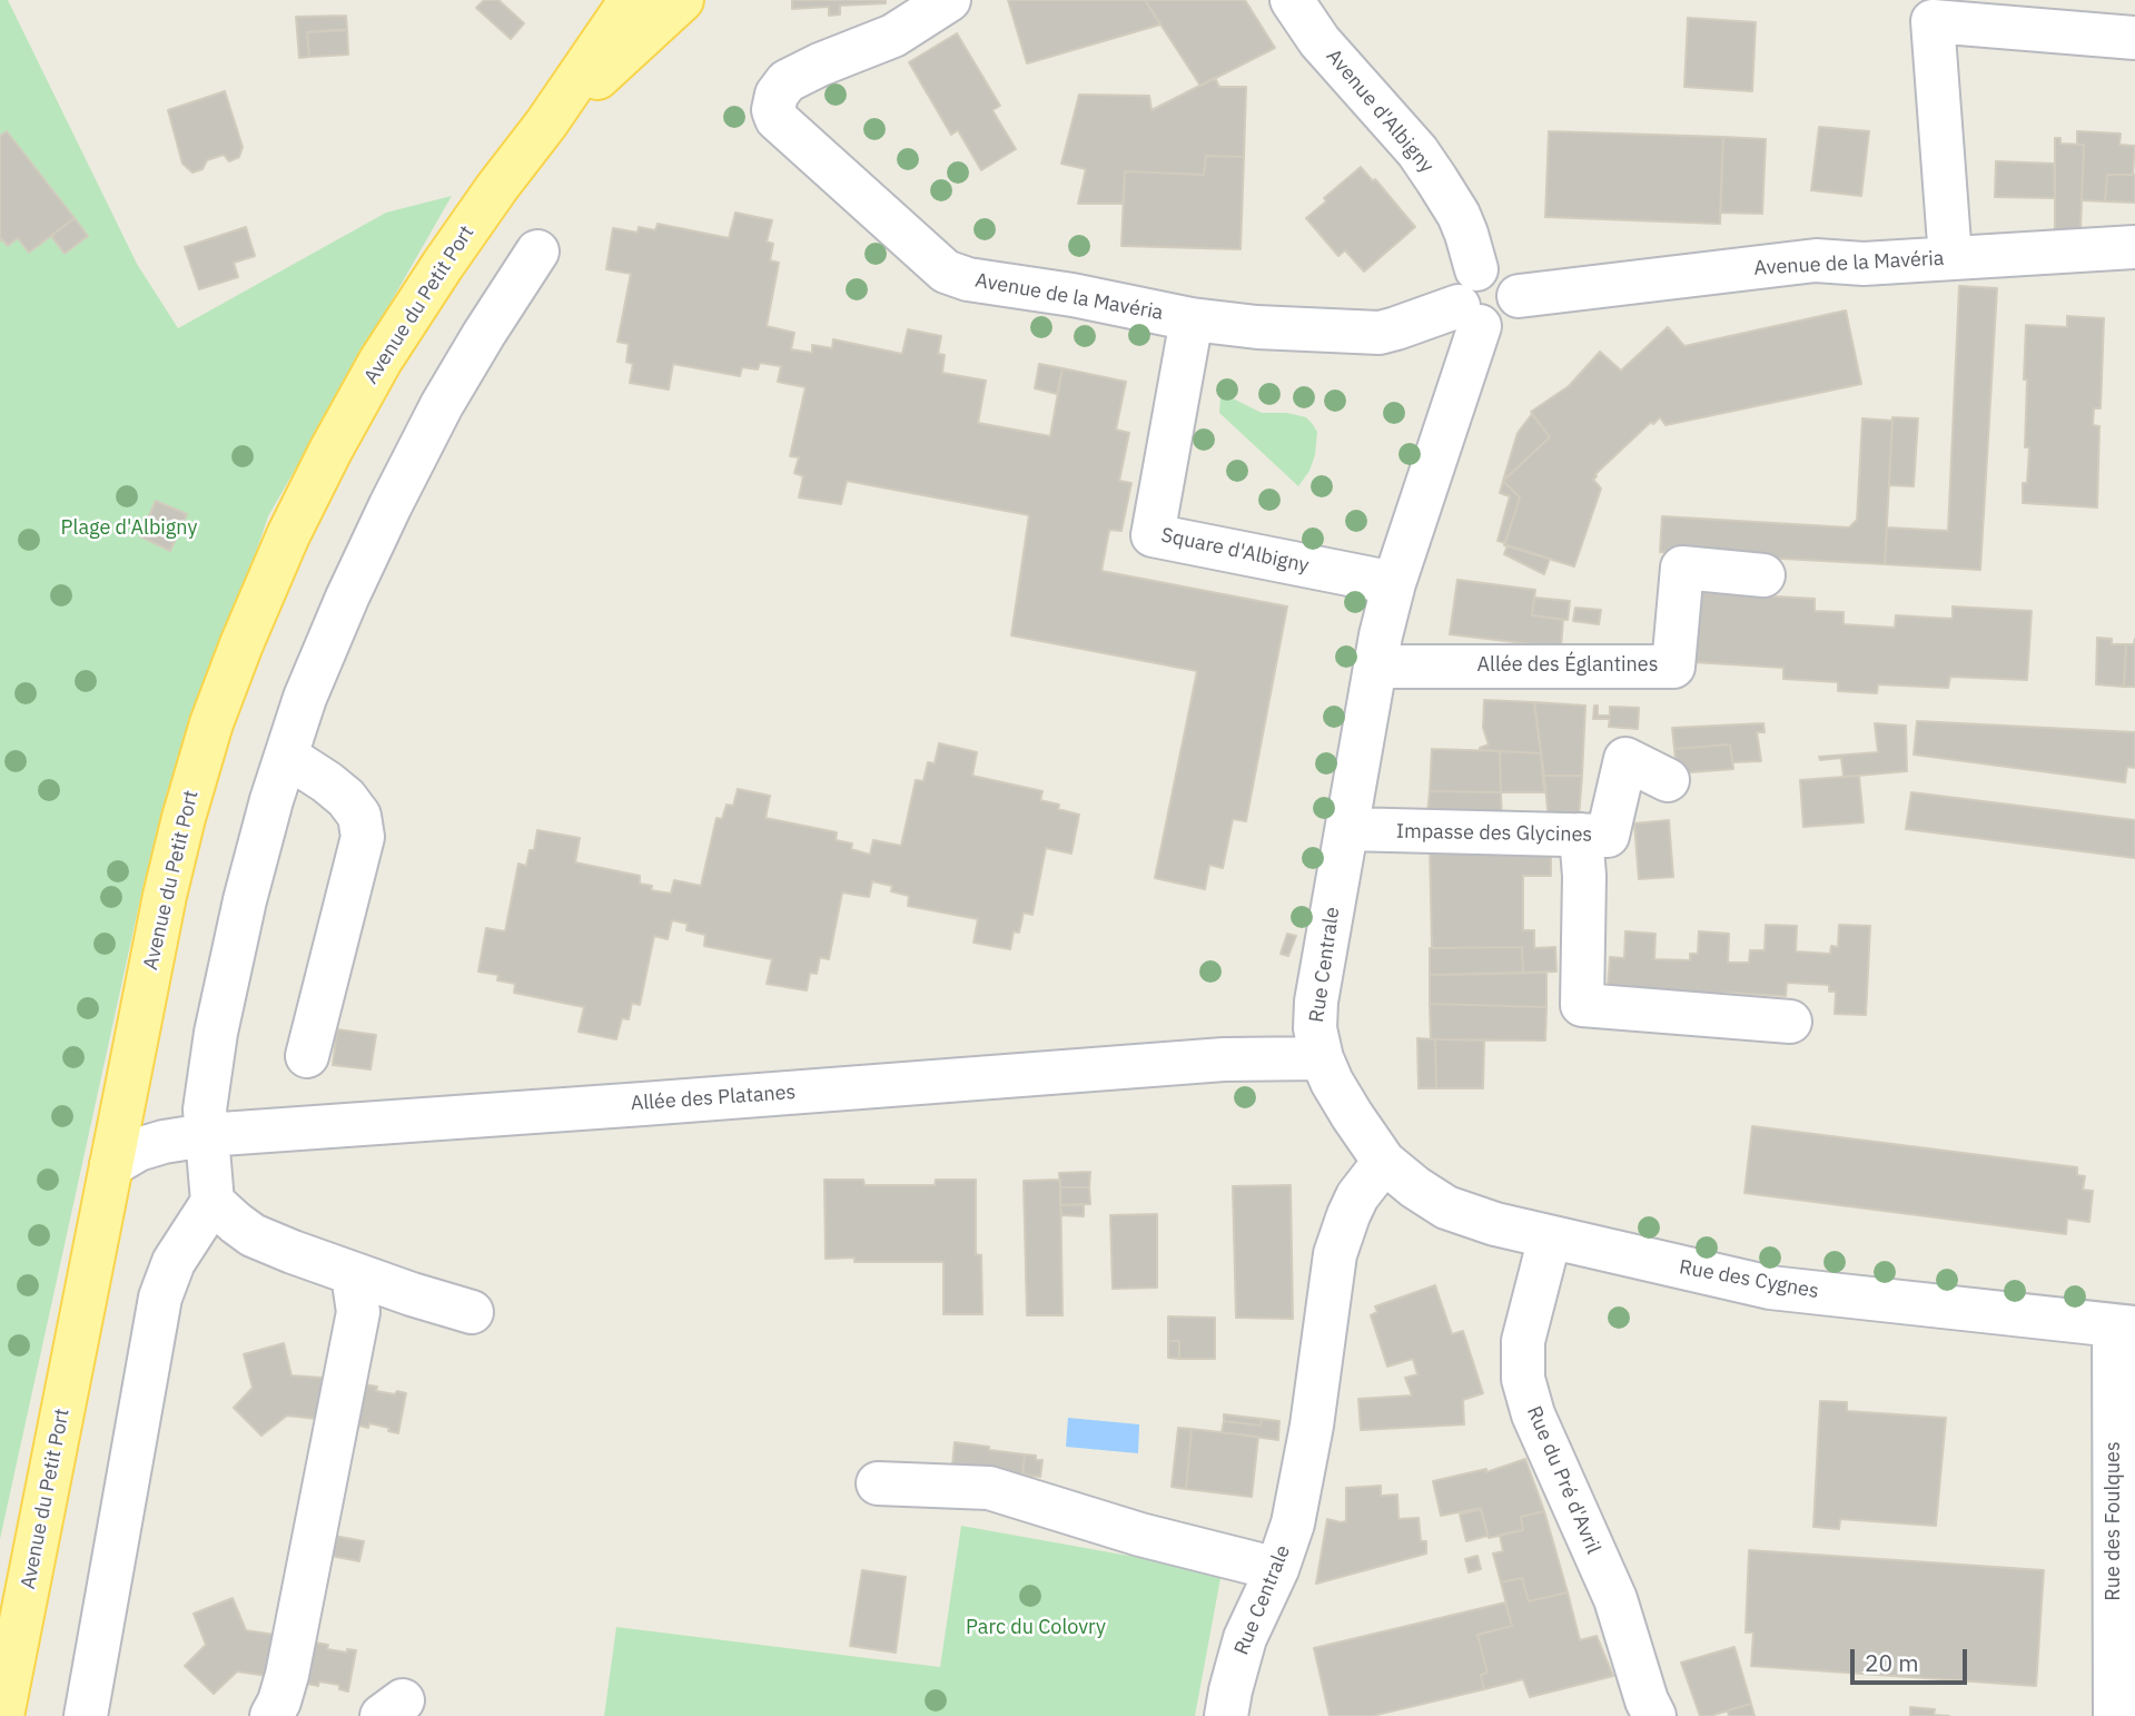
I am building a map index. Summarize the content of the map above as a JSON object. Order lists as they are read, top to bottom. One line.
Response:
{"streets":{"main road":["Avenue du Petit Port"],"street":["Avenue d'Albigny","Avenue de la Mavéria","Square d'Albigny","Allée des Églantines","Impasse des Glycines","Rue Centrale","Allée des Platanes","Rue des Cygnes","Rue du Pré d'Avril","Rue des Foulques"]},"crossings":[["Avenue d'Albigny","Avenue de la Mavéria"],["Avenue d'Albigny","Rue Centrale"],["Avenue de la Mavéria","Square d'Albigny"],["Avenue de la Mavéria","Rue Centrale"],["Avenue du Petit Port","Allée des Platanes"],["Square d'Albigny","Rue Centrale"],["Allée des Églantines","Rue Centrale"],["Impasse des Glycines","Rue Centrale"],["Rue Centrale","Allée des Platanes"],["Rue Centrale","Rue des Cygnes"],["Rue des Cygnes","Rue du Pré d'Avril"],["Rue des Cygnes","Rue des Foulques"]],"parks":["Plage d'Albigny","Parc du Colovry"],"scale_bar":"20 m"}
